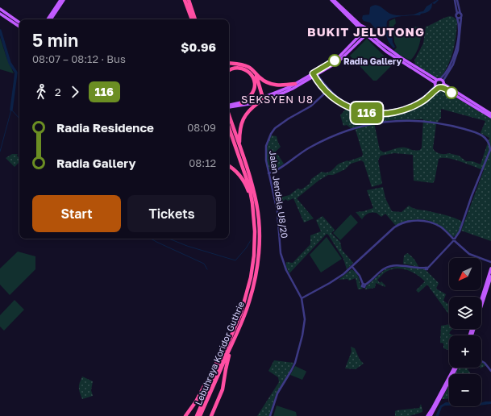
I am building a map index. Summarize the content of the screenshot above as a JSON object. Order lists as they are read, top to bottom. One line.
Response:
{"streets":{"highway":["Lebuhraya Koridor Guthrie"],"street":["Jalan Jendela U8/20"]},"districts":["BUKIT JELUTONG","SEKSYEN U8"],"places":["Radia Gallery"],"lines":["bus line 116"],"north":"bottom left","page":{"on_map":"116","heading":["5 min","08:07 – 08:12 · Bus","$0.96"],"legs":["2","116"],"list":[{"name":"Radia Residence","value":"08:09"},{"name":"Radia Gallery","value":"08:12"}],"buttons":["Start","Tickets"],"map_buttons":["+","−"]}}
